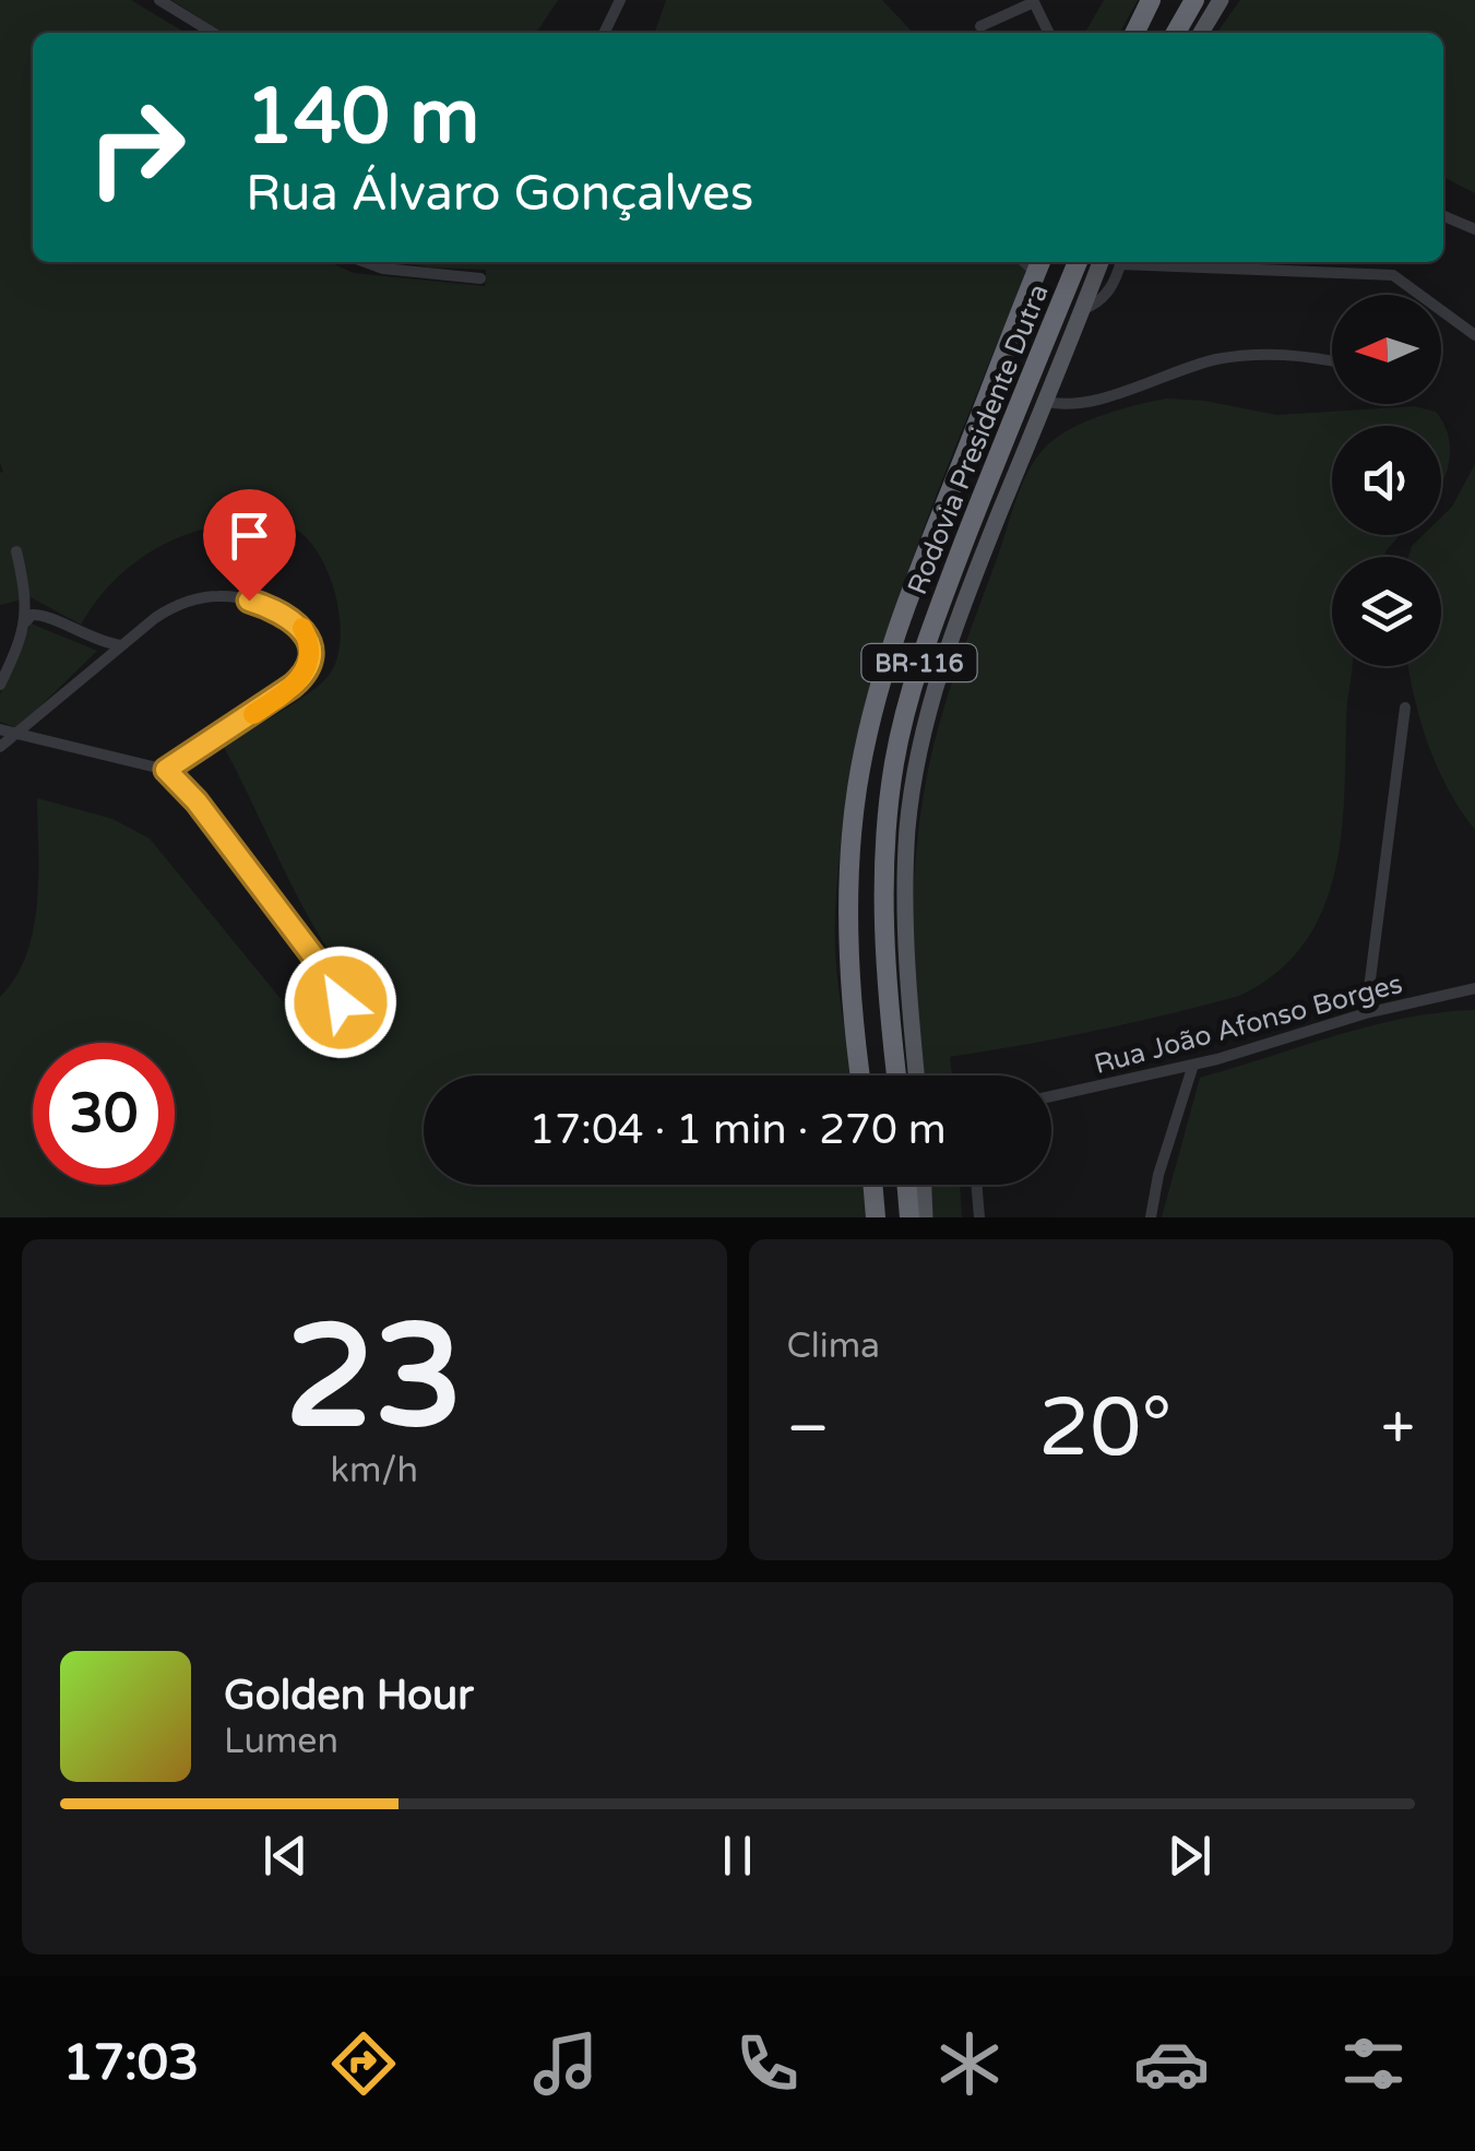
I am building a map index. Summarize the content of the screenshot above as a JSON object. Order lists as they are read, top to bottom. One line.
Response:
{"streets":{"highway":["Rodovia Presidente Dutra","BR-116"],"street":["Rua João Afonso Borges"]},"north":"left","page":{"turn":["140 m","Rua Álvaro Gonçalves"],"limit":"30","trip":"17:04 · 1 min · 270 m","tile":[["23","km/h"],"Clima"],"heat":["−","20°","+"],"song":["Golden Hour","Lumen"],"tabs":"17:03"}}
